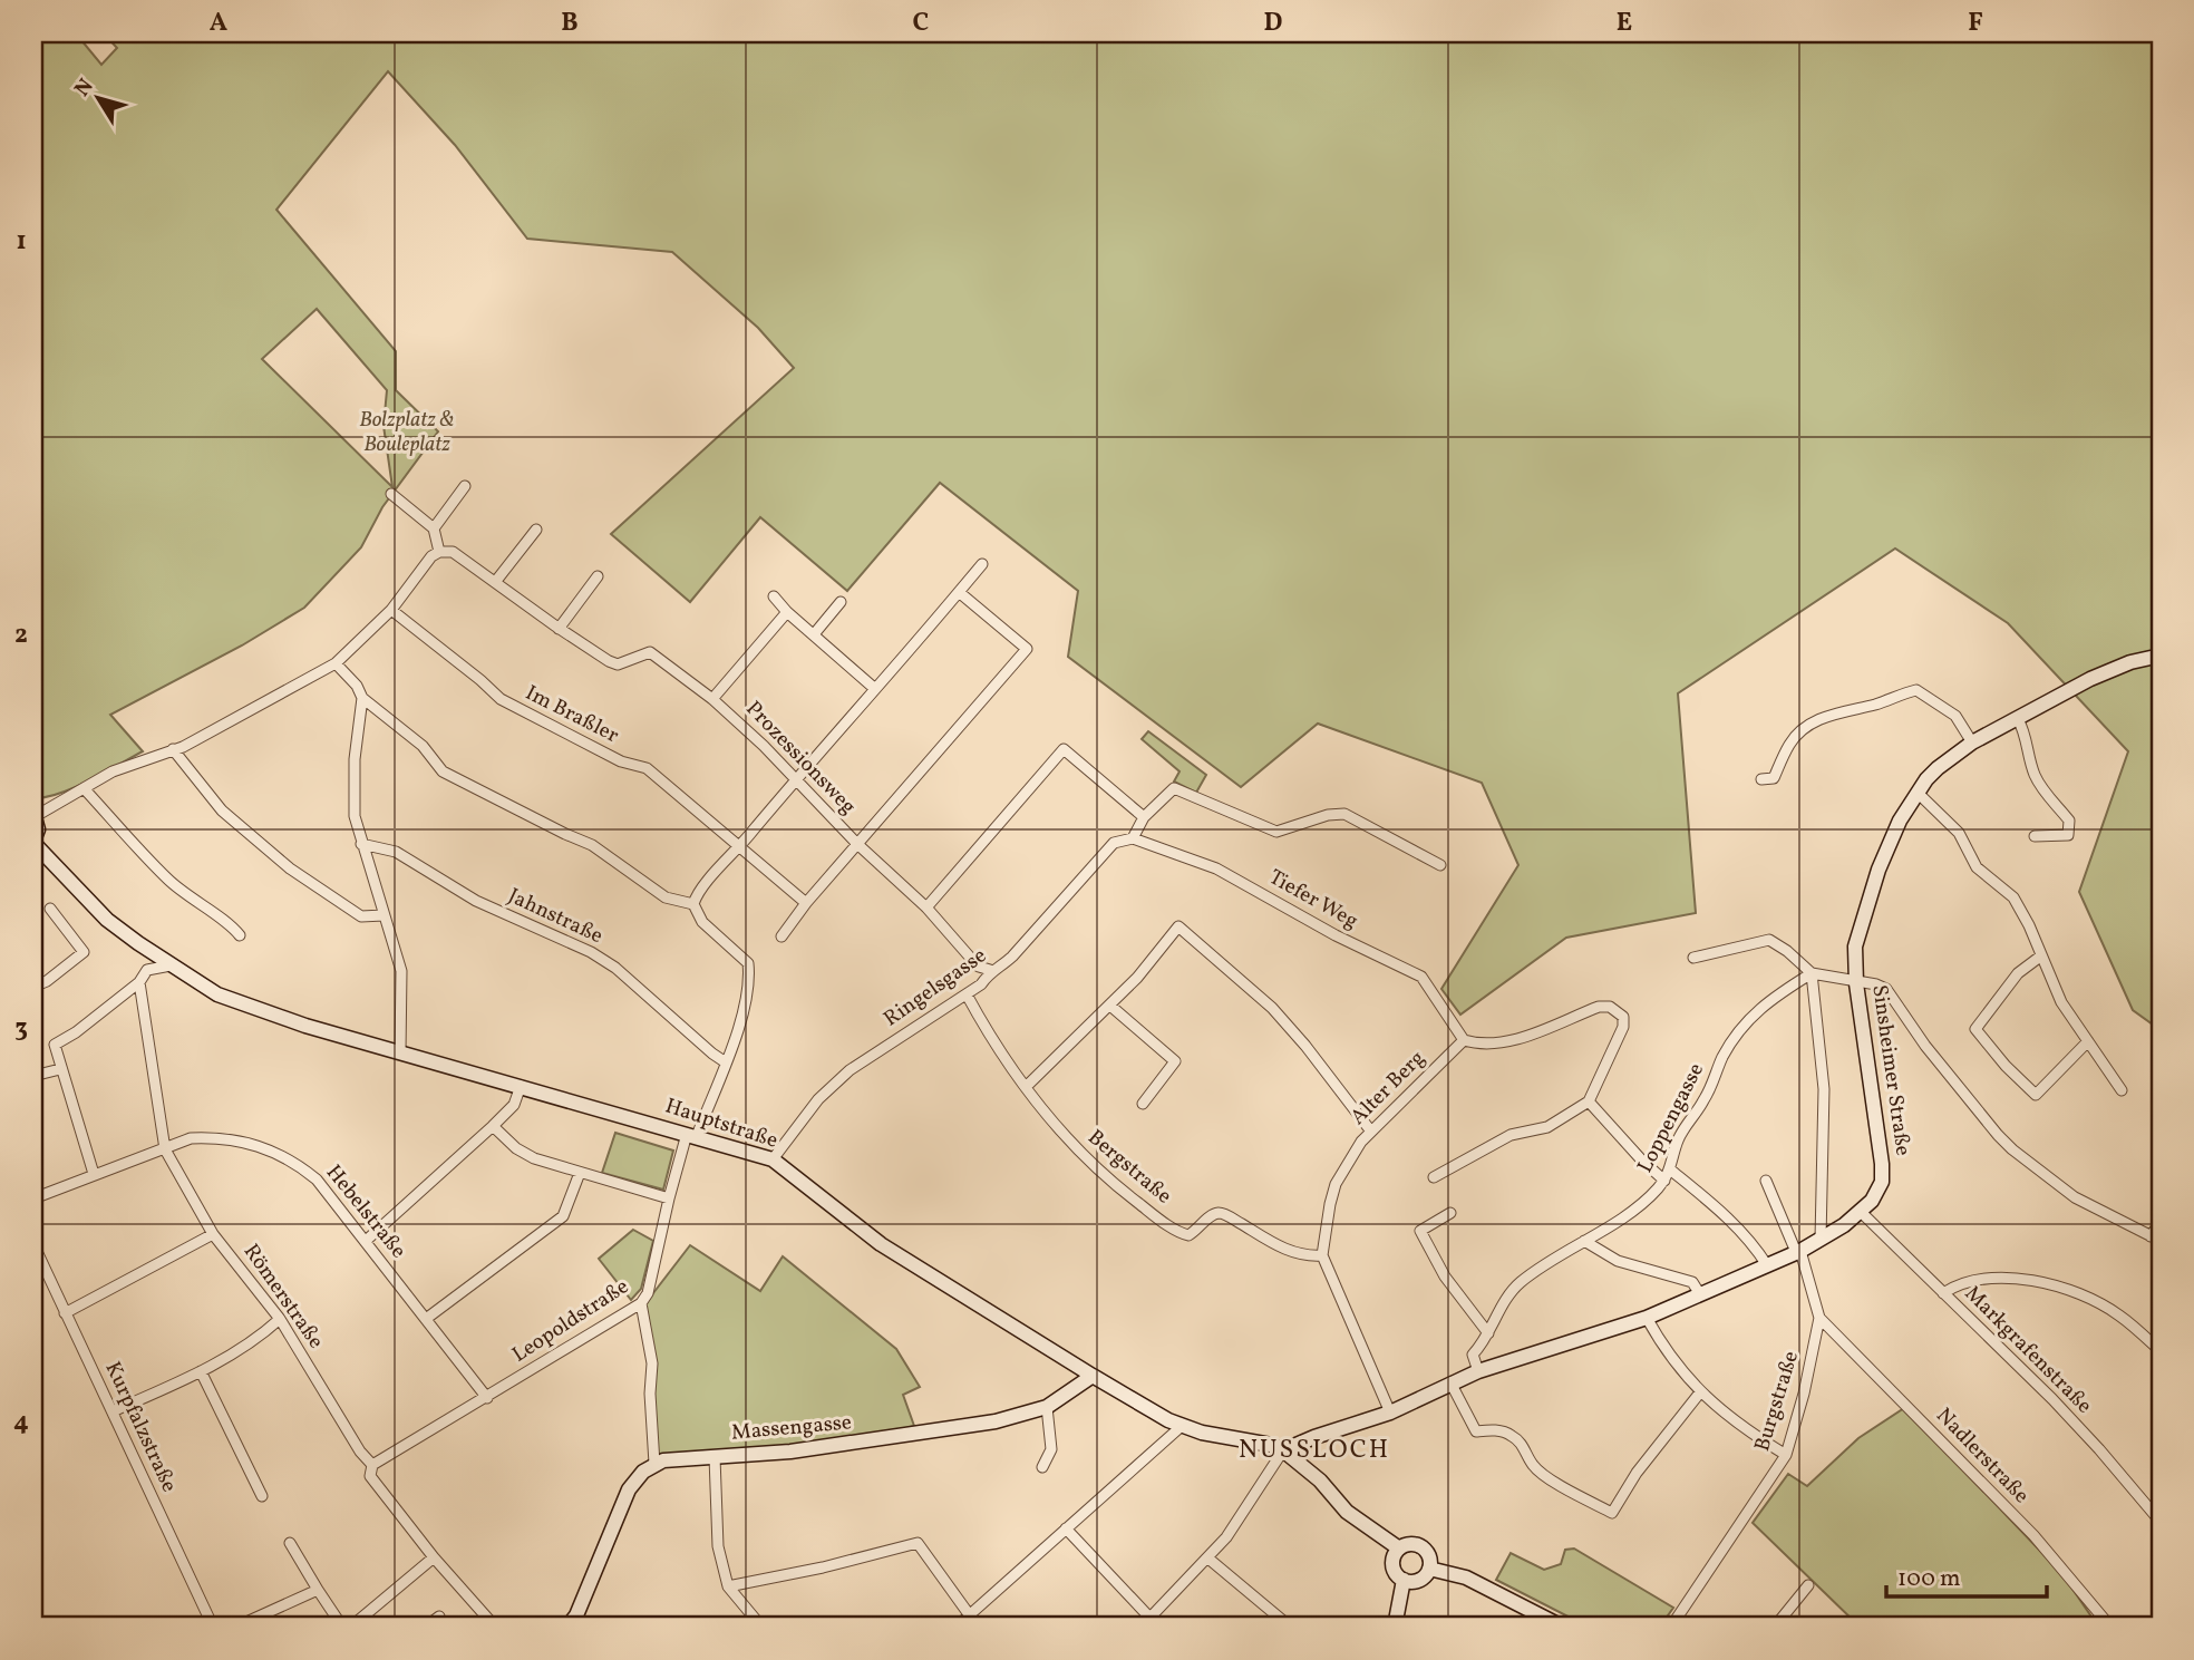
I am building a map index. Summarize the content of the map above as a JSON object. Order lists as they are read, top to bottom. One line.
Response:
{"streets":{"main road":["Sinsheimer Straße","Hauptstraße","Massengasse"],"street":["Im Braßler","Prozessionsweg","Tiefer Weg","Jahnstraße","Ringelsgasse","Alter Berg","Loppengasse","Bergstraße","Hebelstraße","Römerstraße","Leopoldstraße","Markgrafenstraße","Burgstraße","Kurpfalzstraße","Nadlerstraße"]},"crossings":[["Prozessionsweg","Ringelsgasse"],["Tiefer Weg","Ringelsgasse"],["Tiefer Weg","Alter Berg"],["Ringelsgasse","Hauptstraße"],["Ringelsgasse","Bergstraße"],["Sinsheimer Straße","Loppengasse"],["Sinsheimer Straße","Hauptstraße"],["Sinsheimer Straße","Markgrafenstraße"],["Sinsheimer Straße","Burgstraße"],["Alter Berg","Bergstraße"],["Hauptstraße","Leopoldstraße"],["Hauptstraße","Massengasse"],["Hebelstraße","Römerstraße"],["Hebelstraße","Leopoldstraße"],["Römerstraße","Leopoldstraße"],["Burgstraße","Nadlerstraße"]],"districts":["NUSSLOCH"],"parks":["Bolzplatz & Bouleplatz"],"scale_bar":"100 m","north":"top left","grid":{"columns":["A","B","C","D","E","F"],"rows":["1","2","3","4"]}}
